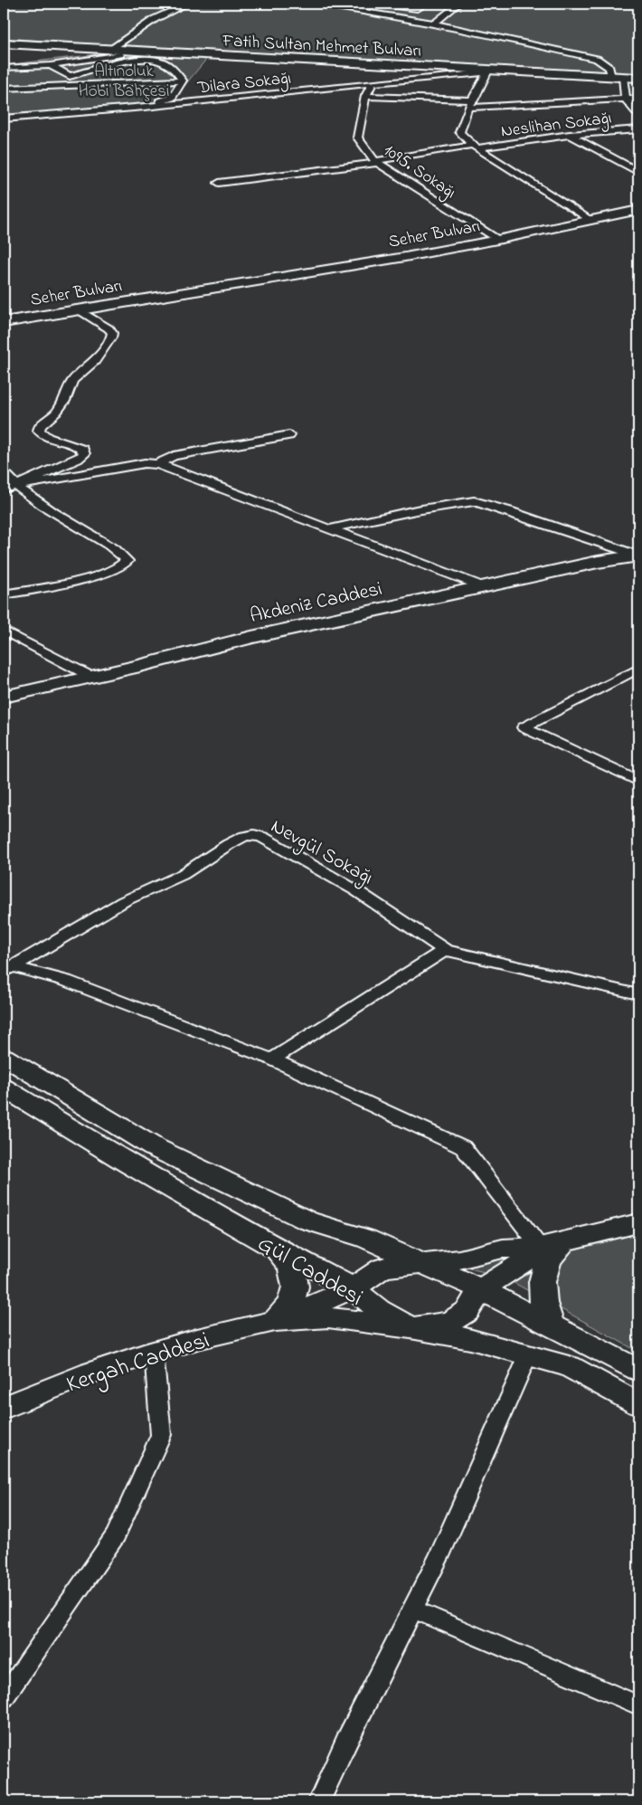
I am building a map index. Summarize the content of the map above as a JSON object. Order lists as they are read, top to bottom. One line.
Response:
{"streets":{"main road":["Fatih Sultan Mehmet Bulvarı","Seher Bulvarı","Akdeniz Caddesi","Gül Caddesi","Kergah Caddesi"],"street":["Dilara Sokağı","Neslihan Sokağı","1095. Sokağı","Nevgül Sokağı"]},"crossings":[["Fatih Sultan Mehmet Bulvarı","Dilara Sokağı"],["Dilara Sokağı","1095. Sokağı"],["Neslihan Sokağı","1095. Sokağı"],["1095. Sokağı","Seher Bulvarı"],["Gül Caddesi","Kergah Caddesi"]],"parks":["Altınoluk Hobi Bahçesi"]}
